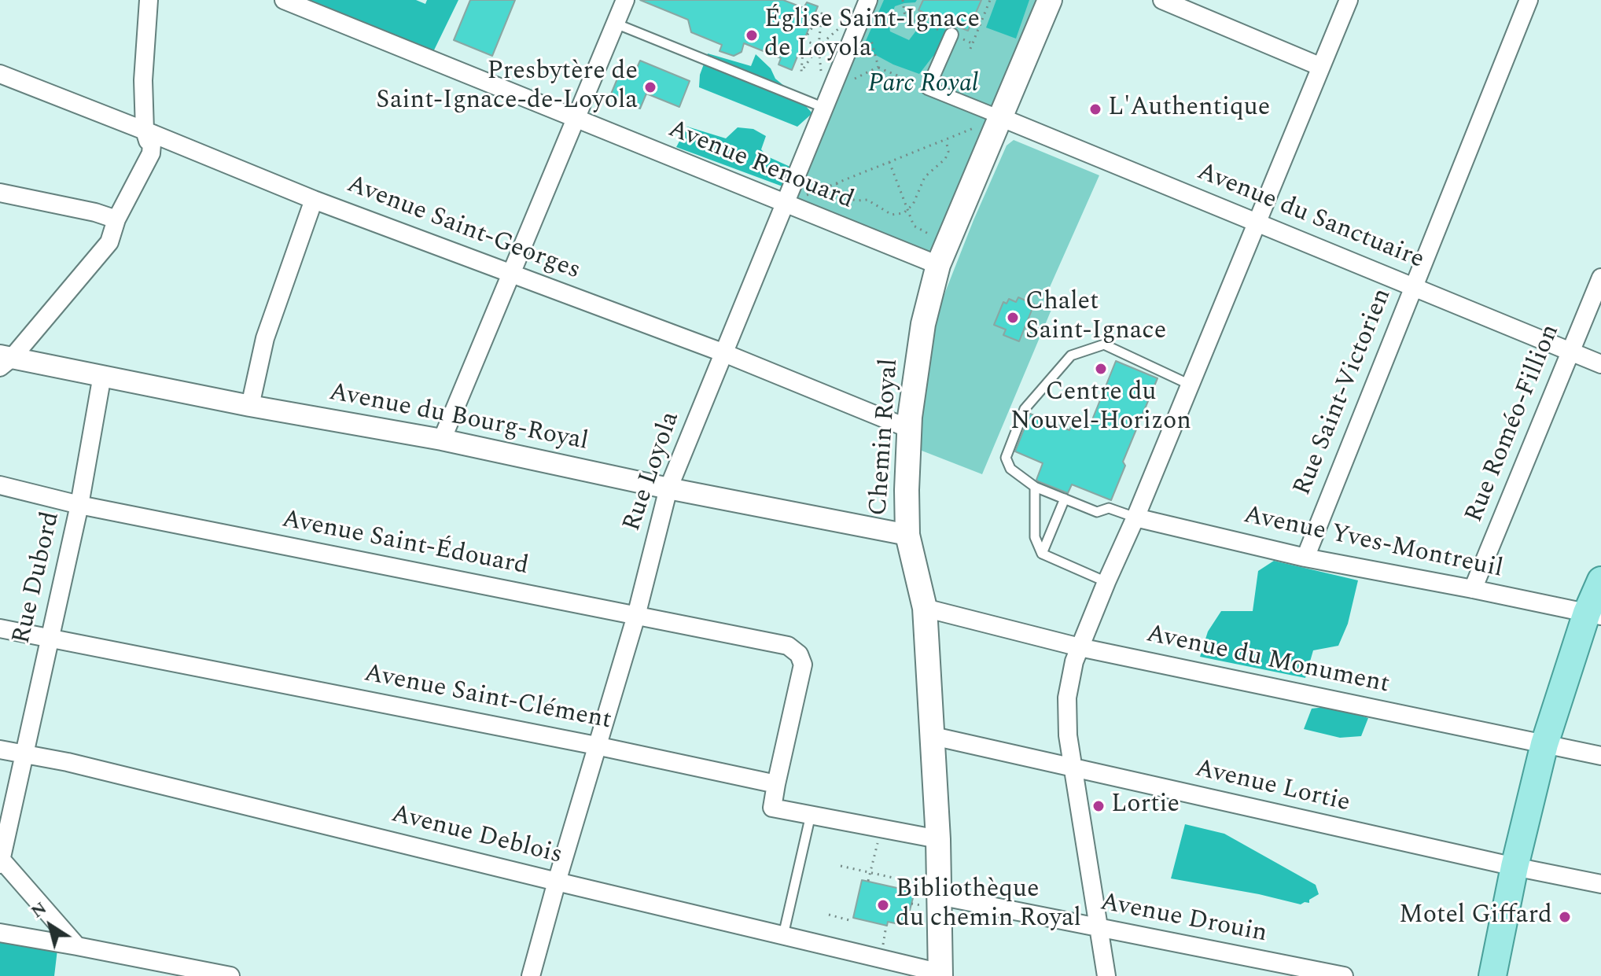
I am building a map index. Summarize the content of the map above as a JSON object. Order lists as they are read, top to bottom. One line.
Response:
{"streets":{"main road":["Chemin Royal"],"street":["Avenue Renouard","Avenue du Sanctuaire","Avenue Saint-Georges","Rue Saint-Victorien","Avenue du Bourg-Royal","Rue Roméo-Fillion","Rue Loyola","Avenue Yves-Montreuil","Avenue Saint-Édouard","Rue Dubord","Avenue du Monument","Avenue Saint-Clément","Avenue Lortie","Avenue Deblois","Avenue Drouin"]},"crossings":[["Avenue Renouard","Chemin Royal"],["Avenue Renouard","Rue Loyola"],["Avenue du Sanctuaire","Rue Saint-Victorien"],["Avenue du Sanctuaire","Rue Roméo-Fillion"],["Avenue du Sanctuaire","Chemin Royal"],["Avenue Saint-Georges","Chemin Royal"],["Avenue Saint-Georges","Rue Loyola"],["Rue Saint-Victorien","Avenue Yves-Montreuil"],["Avenue du Bourg-Royal","Chemin Royal"],["Avenue du Bourg-Royal","Rue Loyola"],["Avenue du Bourg-Royal","Rue Dubord"],["Rue Roméo-Fillion","Avenue Yves-Montreuil"],["Chemin Royal","Avenue du Monument"],["Chemin Royal","Avenue Lortie"],["Chemin Royal","Avenue Deblois"],["Chemin Royal","Avenue Drouin"],["Rue Loyola","Avenue Saint-Édouard"],["Rue Loyola","Avenue Saint-Clément"],["Rue Loyola","Avenue Deblois"],["Avenue Saint-Édouard","Rue Dubord"],["Avenue Saint-Édouard","Avenue Saint-Clément"],["Rue Dubord","Avenue Saint-Clément"],["Rue Dubord","Avenue Deblois"]],"parks":["Parc Royal"],"places":["Église Saint-Ignace de Loyola","Presbytère de Saint-Ignace-de-Loyola","L'Authentique","Chalet Saint-Ignace","Centre du Nouvel-Horizon","Lortie","Bibliothèque du chemin Royal","Motel Giffard"],"north":"top left"}
